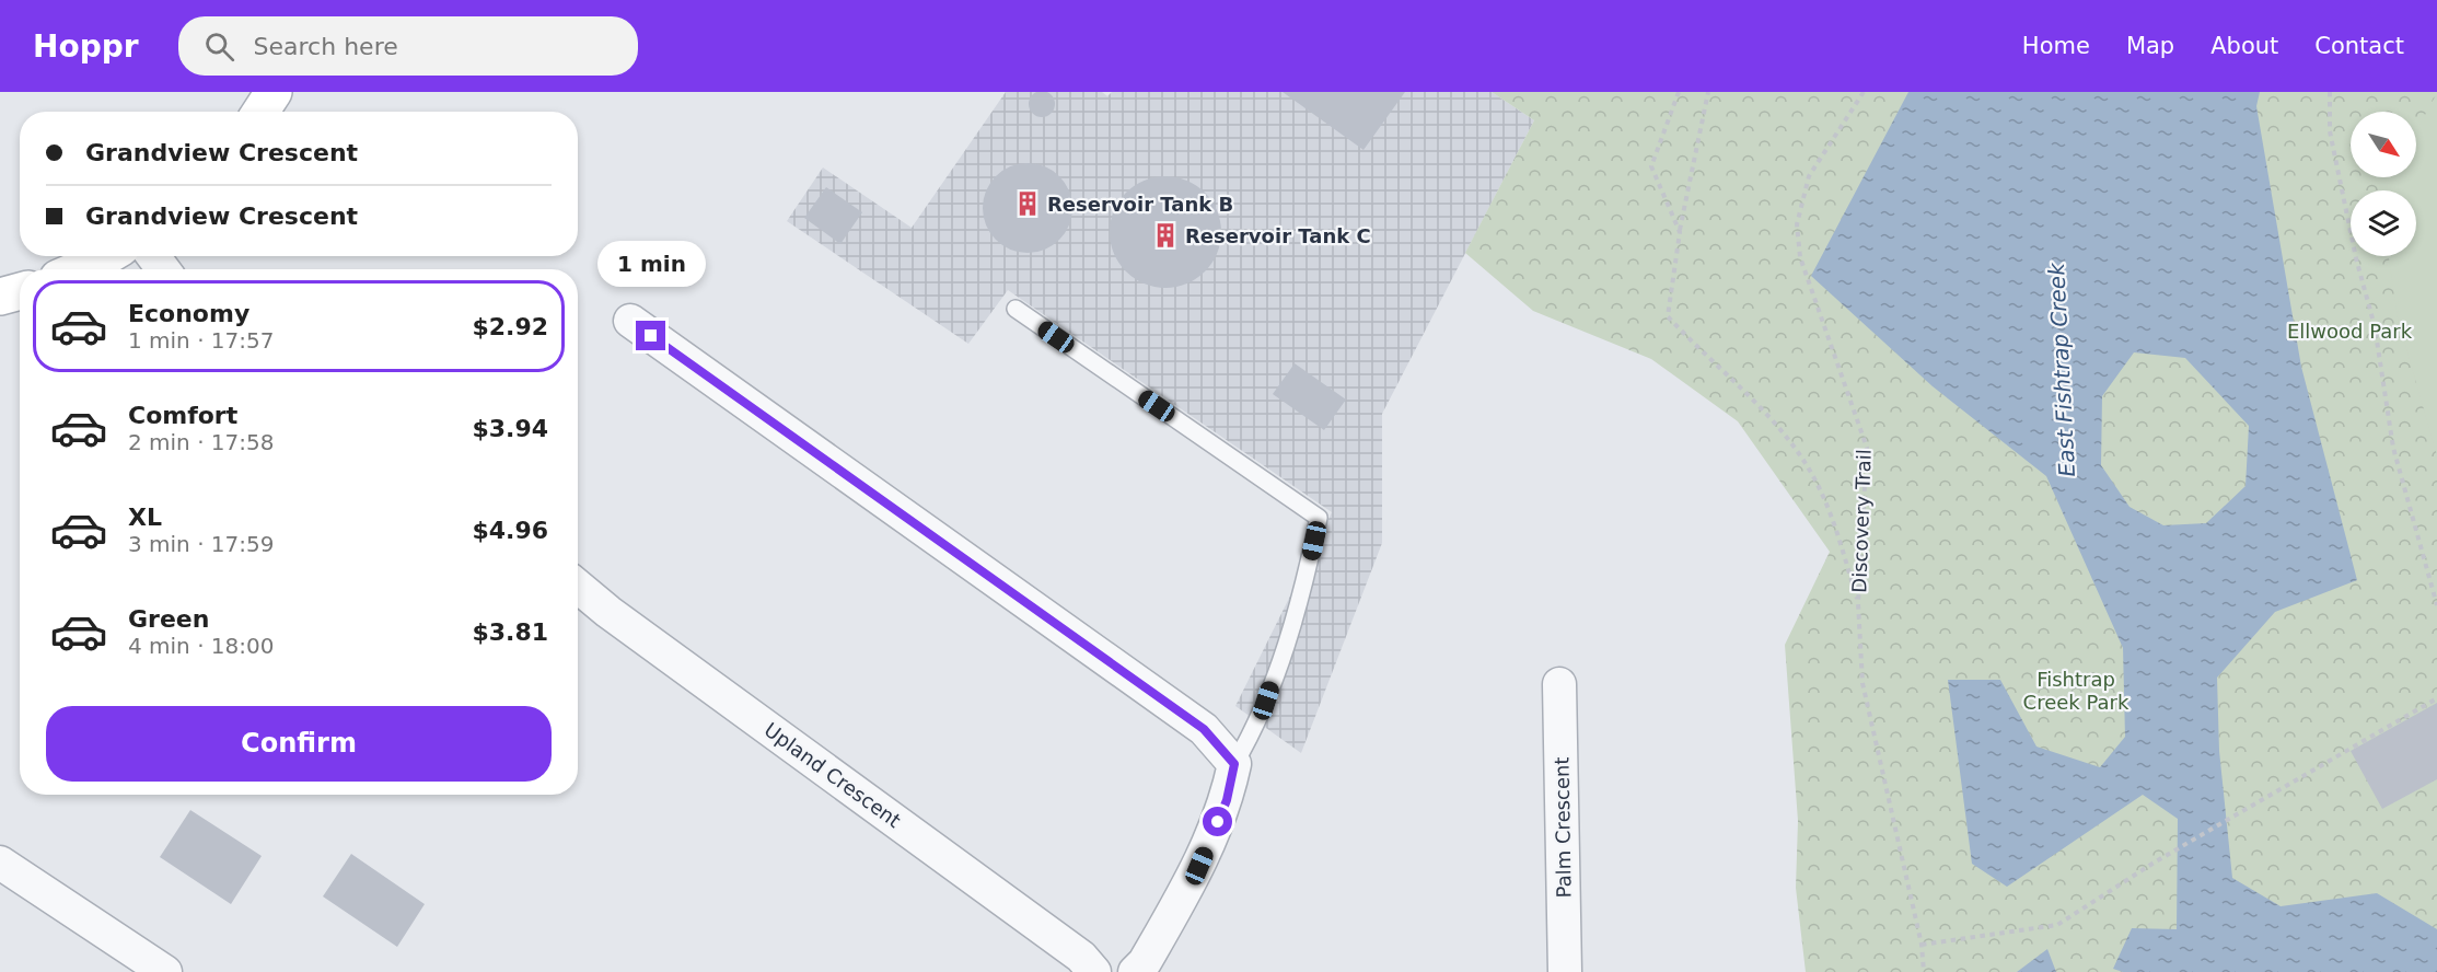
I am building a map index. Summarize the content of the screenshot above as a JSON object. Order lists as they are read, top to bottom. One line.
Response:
{"streets":{"street":["Upland Crescent","Palm Crescent"],"path":["Discovery Trail"]},"water":["East Fishtrap Creek"],"parks":["Ellwood Park","Fishtrap Creek Park"],"places":{"building":["Reservoir Tank B","Reservoir Tank C"]},"north":"bottom right","page":{"header":"Hoppr","search":"Search here","nav":["Home","Map","About","Contact"],"banner":["Grandview Crescent","Grandview Crescent"],"bubble":"1 min","list":[{"name":"Economy","note":"1 min · 17:57","value":"$2.92"},{"name":"Comfort","note":"2 min · 17:58","value":"$3.94"},{"name":"XL","note":"3 min · 17:59","value":"$4.96"},{"name":"Green","note":"4 min · 18:00","value":"$3.81"}],"buttons":"Confirm"}}
